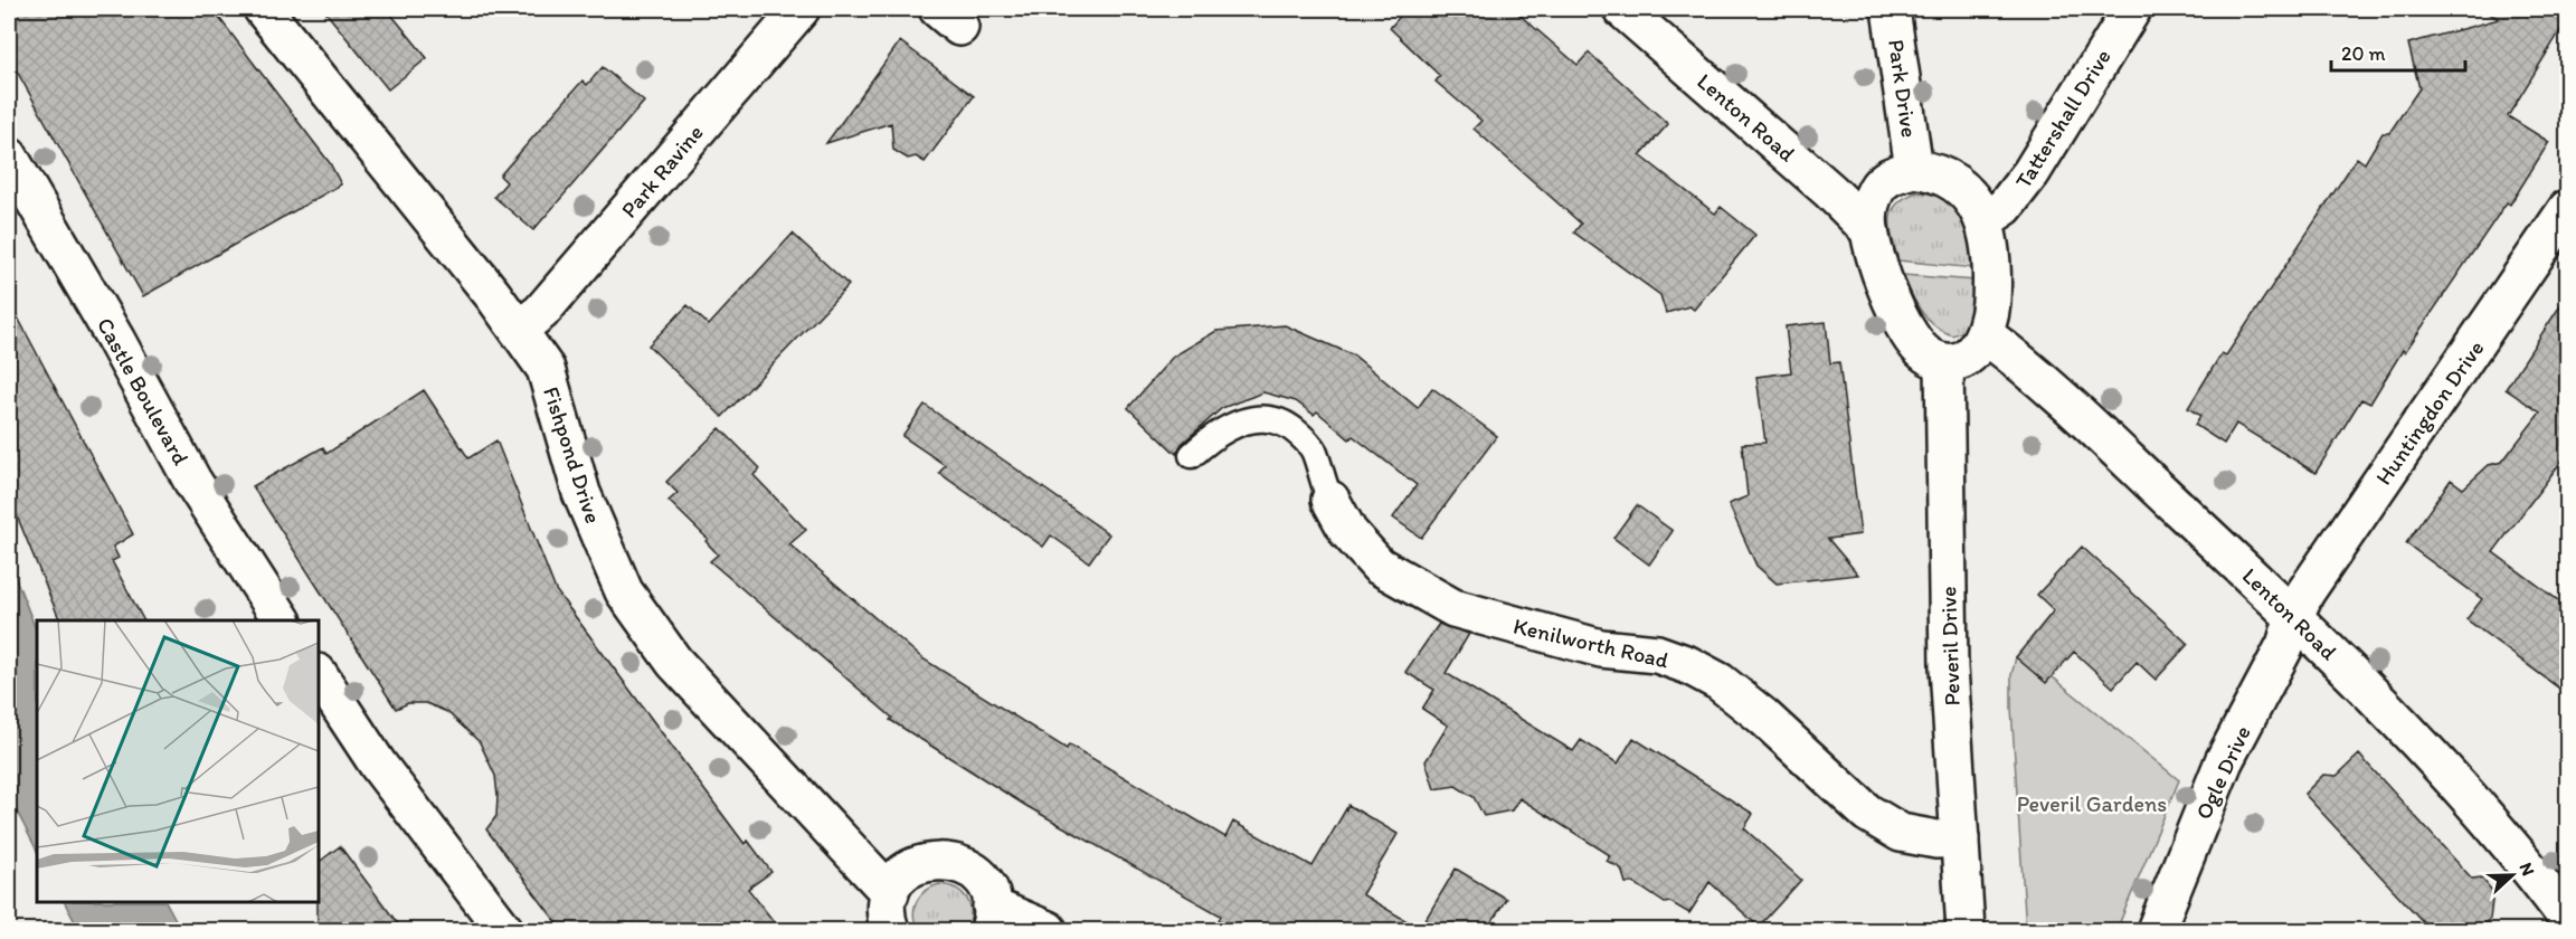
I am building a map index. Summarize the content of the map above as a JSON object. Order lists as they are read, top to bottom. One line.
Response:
{"streets":{"street":["Park Drive","Lenton Road","Tattershall Drive","Park Ravine","Castle Boulevard","Huntingdon Drive","Fishpond Drive","Kenilworth Road","Peveril Drive","Ogle Drive"]},"crossings":[["Park Drive","Lenton Road"],["Park Drive","Tattershall Drive"],["Park Drive","Peveril Drive"],["Lenton Road","Tattershall Drive"],["Lenton Road","Huntingdon Drive"],["Lenton Road","Peveril Drive"],["Lenton Road","Ogle Drive"],["Tattershall Drive","Peveril Drive"],["Park Ravine","Fishpond Drive"],["Huntingdon Drive","Ogle Drive"],["Kenilworth Road","Peveril Drive"]],"parks":["Peveril Gardens"],"scale_bar":"20 m","north":"right"}
